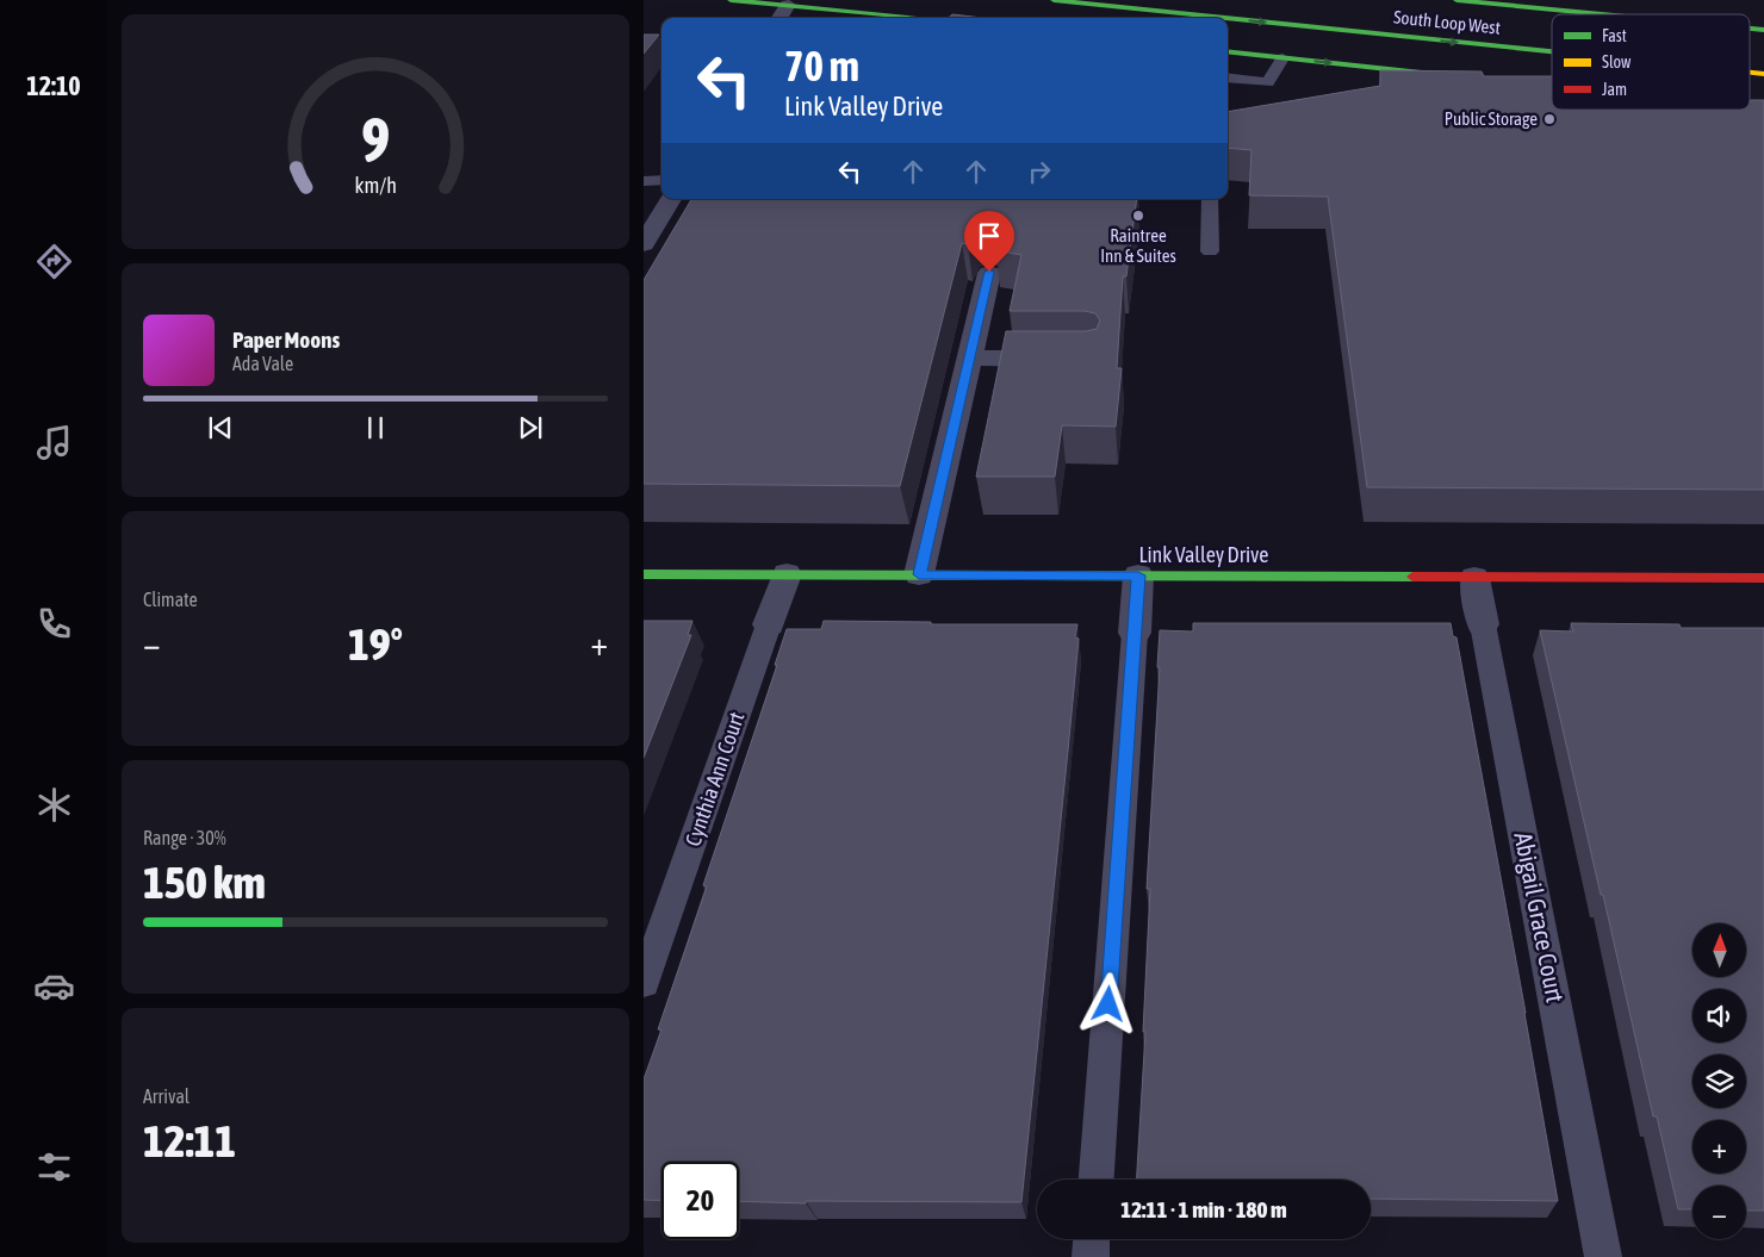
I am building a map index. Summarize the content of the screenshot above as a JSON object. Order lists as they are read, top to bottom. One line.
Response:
{"streets":{"main road":["South Loop West","Link Valley Drive"],"street":["Cynthia Ann Court","Abigail Grace Court"]},"crossings":[["Link Valley Drive","Cynthia Ann Court"],["Link Valley Drive","Abigail Grace Court"]],"places":["Public Storage","Raintree Inn & Suites"],"legend":["Fast","Slow","Jam"],"north":"top","page":{"tabs":"12:10","turn":["70 m","Link Valley Drive"],"song":["Paper Moons","Ada Vale"],"tile":["Climate",["Range · 30%","150 km"],["Arrival","12:11"]],"heat":["−","19°","+"],"map_buttons":["+","−"],"limit":"20","trip":"12:11 · 1 min · 180 m","gauge":["9","km/h"]}}
